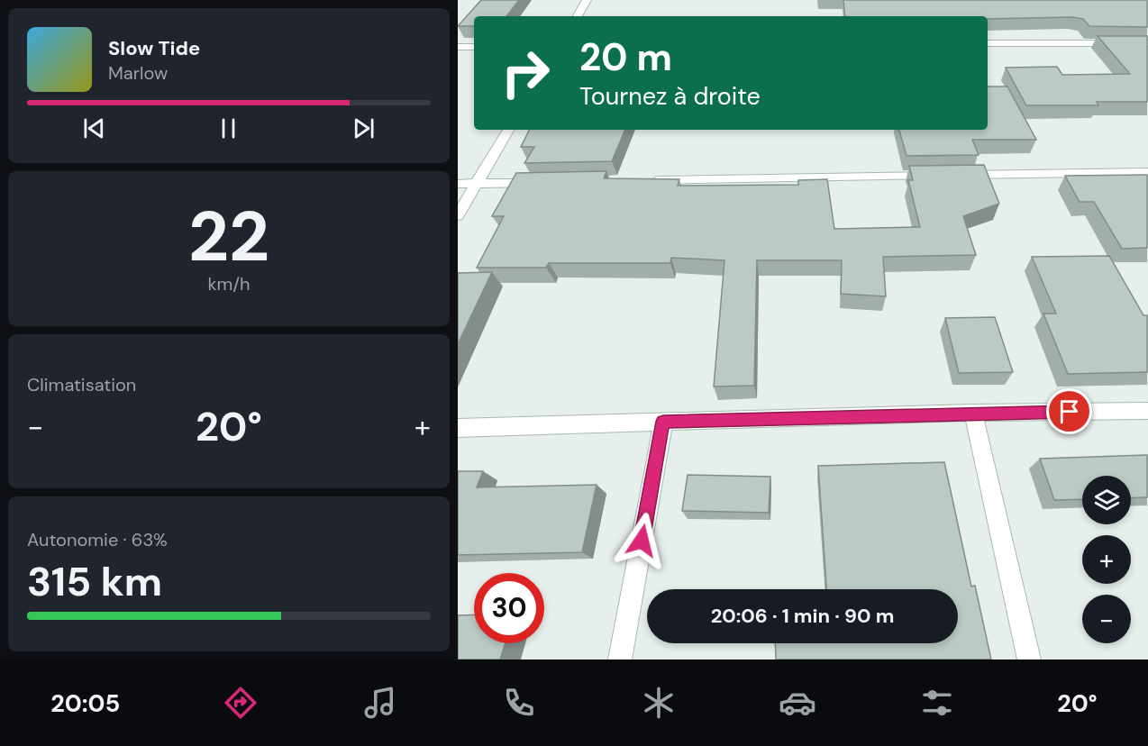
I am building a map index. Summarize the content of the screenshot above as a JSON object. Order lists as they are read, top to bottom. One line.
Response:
{"page":{"turn":["20 m","Tournez à droite"],"song":["Slow Tide","Marlow"],"tile":[["22","km/h"],"Climatisation",["Autonomie · 63%","315 km"]],"heat":["−","20°","+"],"map_buttons":["+","−"],"limit":"30","trip":"20:06 · 1 min · 90 m","tabs":["20:05","20°"]}}
